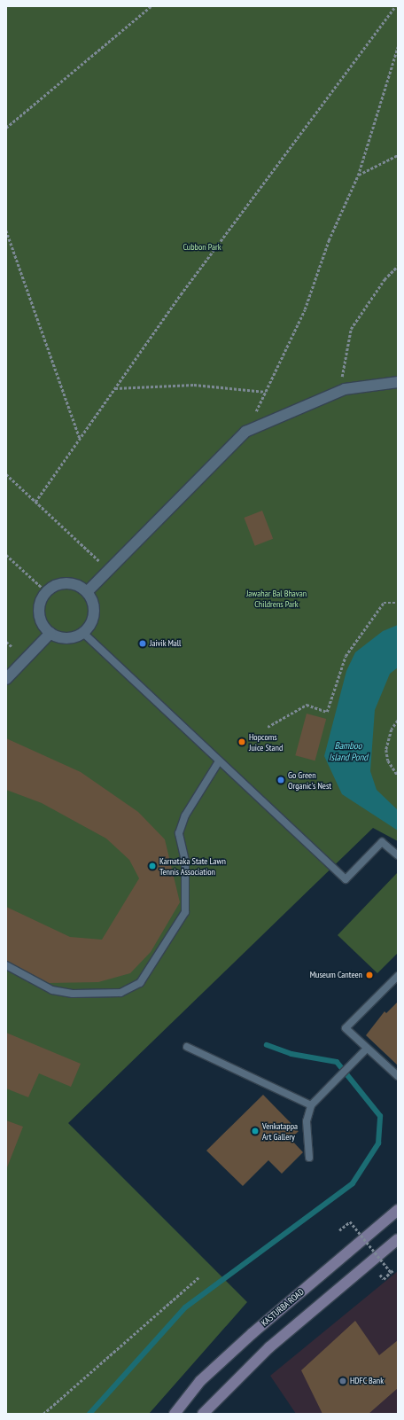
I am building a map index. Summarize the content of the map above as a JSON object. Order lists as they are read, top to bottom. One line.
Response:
{"streets":{"main road":["KASTURBA ROAD"]},"water":["Bamboo Island Pond"],"parks":["Cubbon Park","Jawahar Bal Bhavan Childrens Park"],"places":["Jaivik Mall","Hopcoms Juice Stand","Go Green Organic's Nest","Karnataka State Lawn Tennis Association","Museum Canteen","Venkatappa Art Gallery","HDFC Bank"]}
